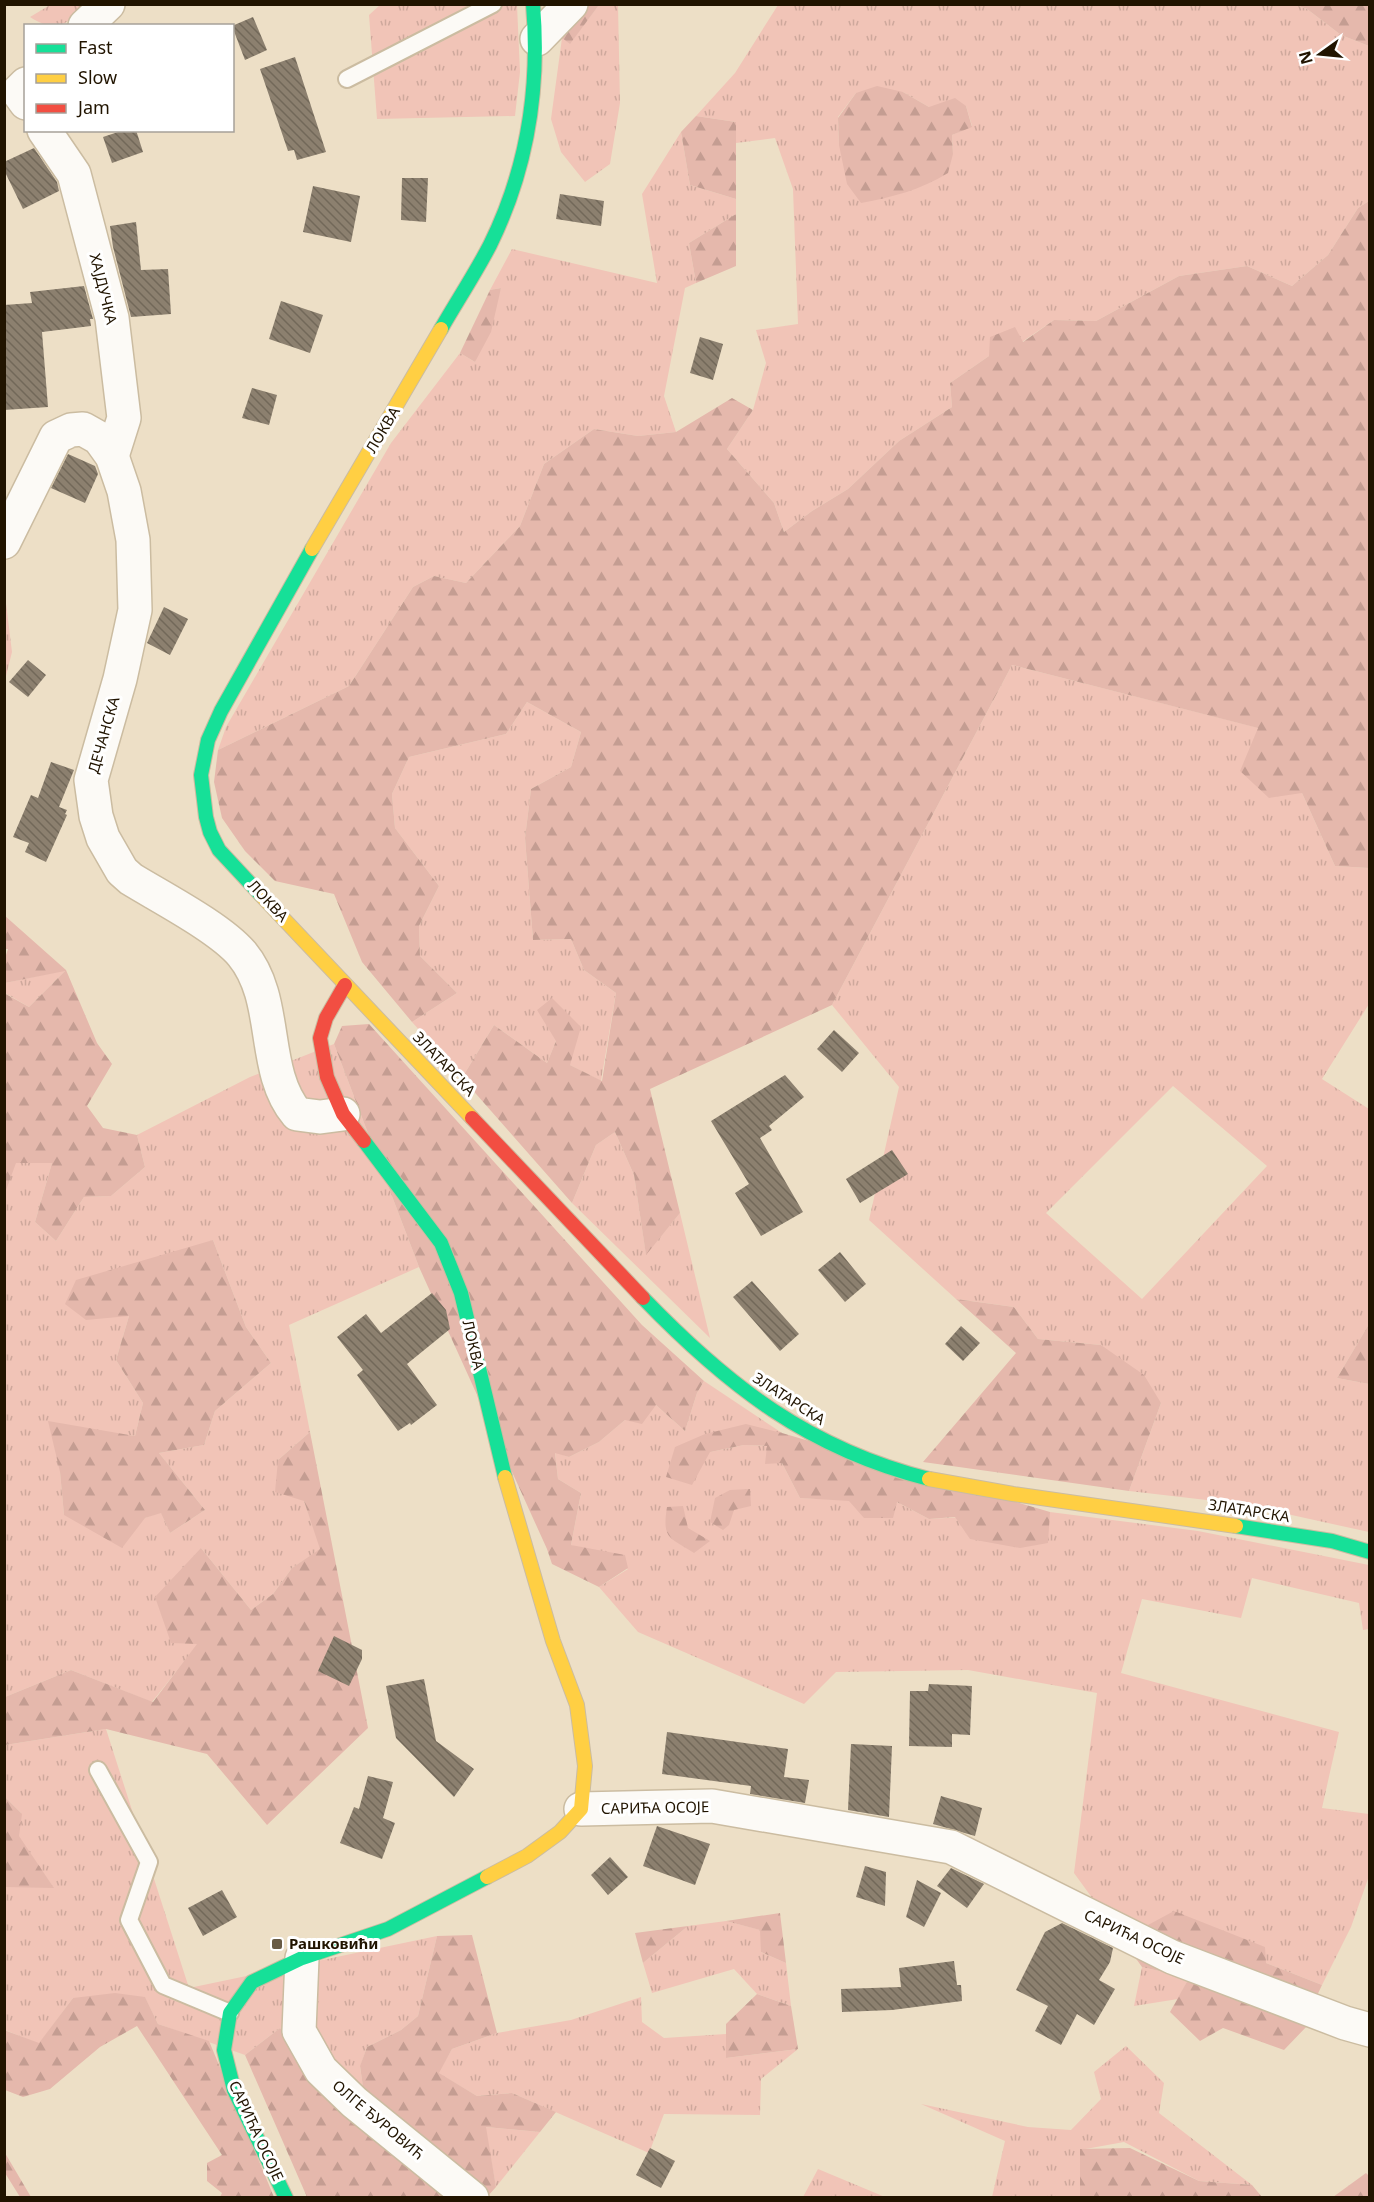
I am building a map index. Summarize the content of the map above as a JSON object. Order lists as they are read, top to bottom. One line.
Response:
{"streets":{"main road":["ЛОКВА","ЗЛАТАРСКА","САРИЋА ОСОЈЕ"],"street":["ХАЈДУЧКА","ДЕЧАНСКА","ОЛГЕ ЂУРОВИЋ"]},"crossings":[["ХАЈДУЧКА","ДЕЧАНСКА"],["ЛОКВА","ДЕЧАНСКА"],["ЛОКВА","ЗЛАТАРСКА"],["ЛОКВА","САРИЋА ОСОЈЕ"],["САРИЋА ОСОЈЕ","ОЛГЕ ЂУРОВИЋ"]],"places":{"transit":["Рашковићи"]},"legend":["Fast","Slow","Jam"],"north":"left"}
